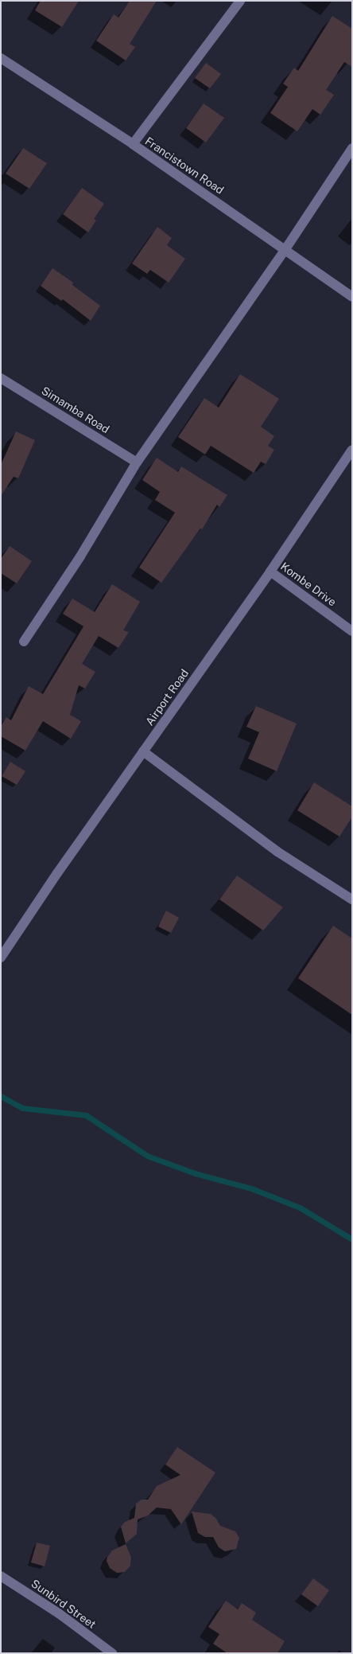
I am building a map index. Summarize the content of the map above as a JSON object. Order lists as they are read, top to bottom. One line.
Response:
{"streets":{"street":["Francistown Road","Simamba Road","Kombe Drive","Airport Road","Sunbird Street"]},"crossings":[["Kombe Drive","Airport Road"]]}
